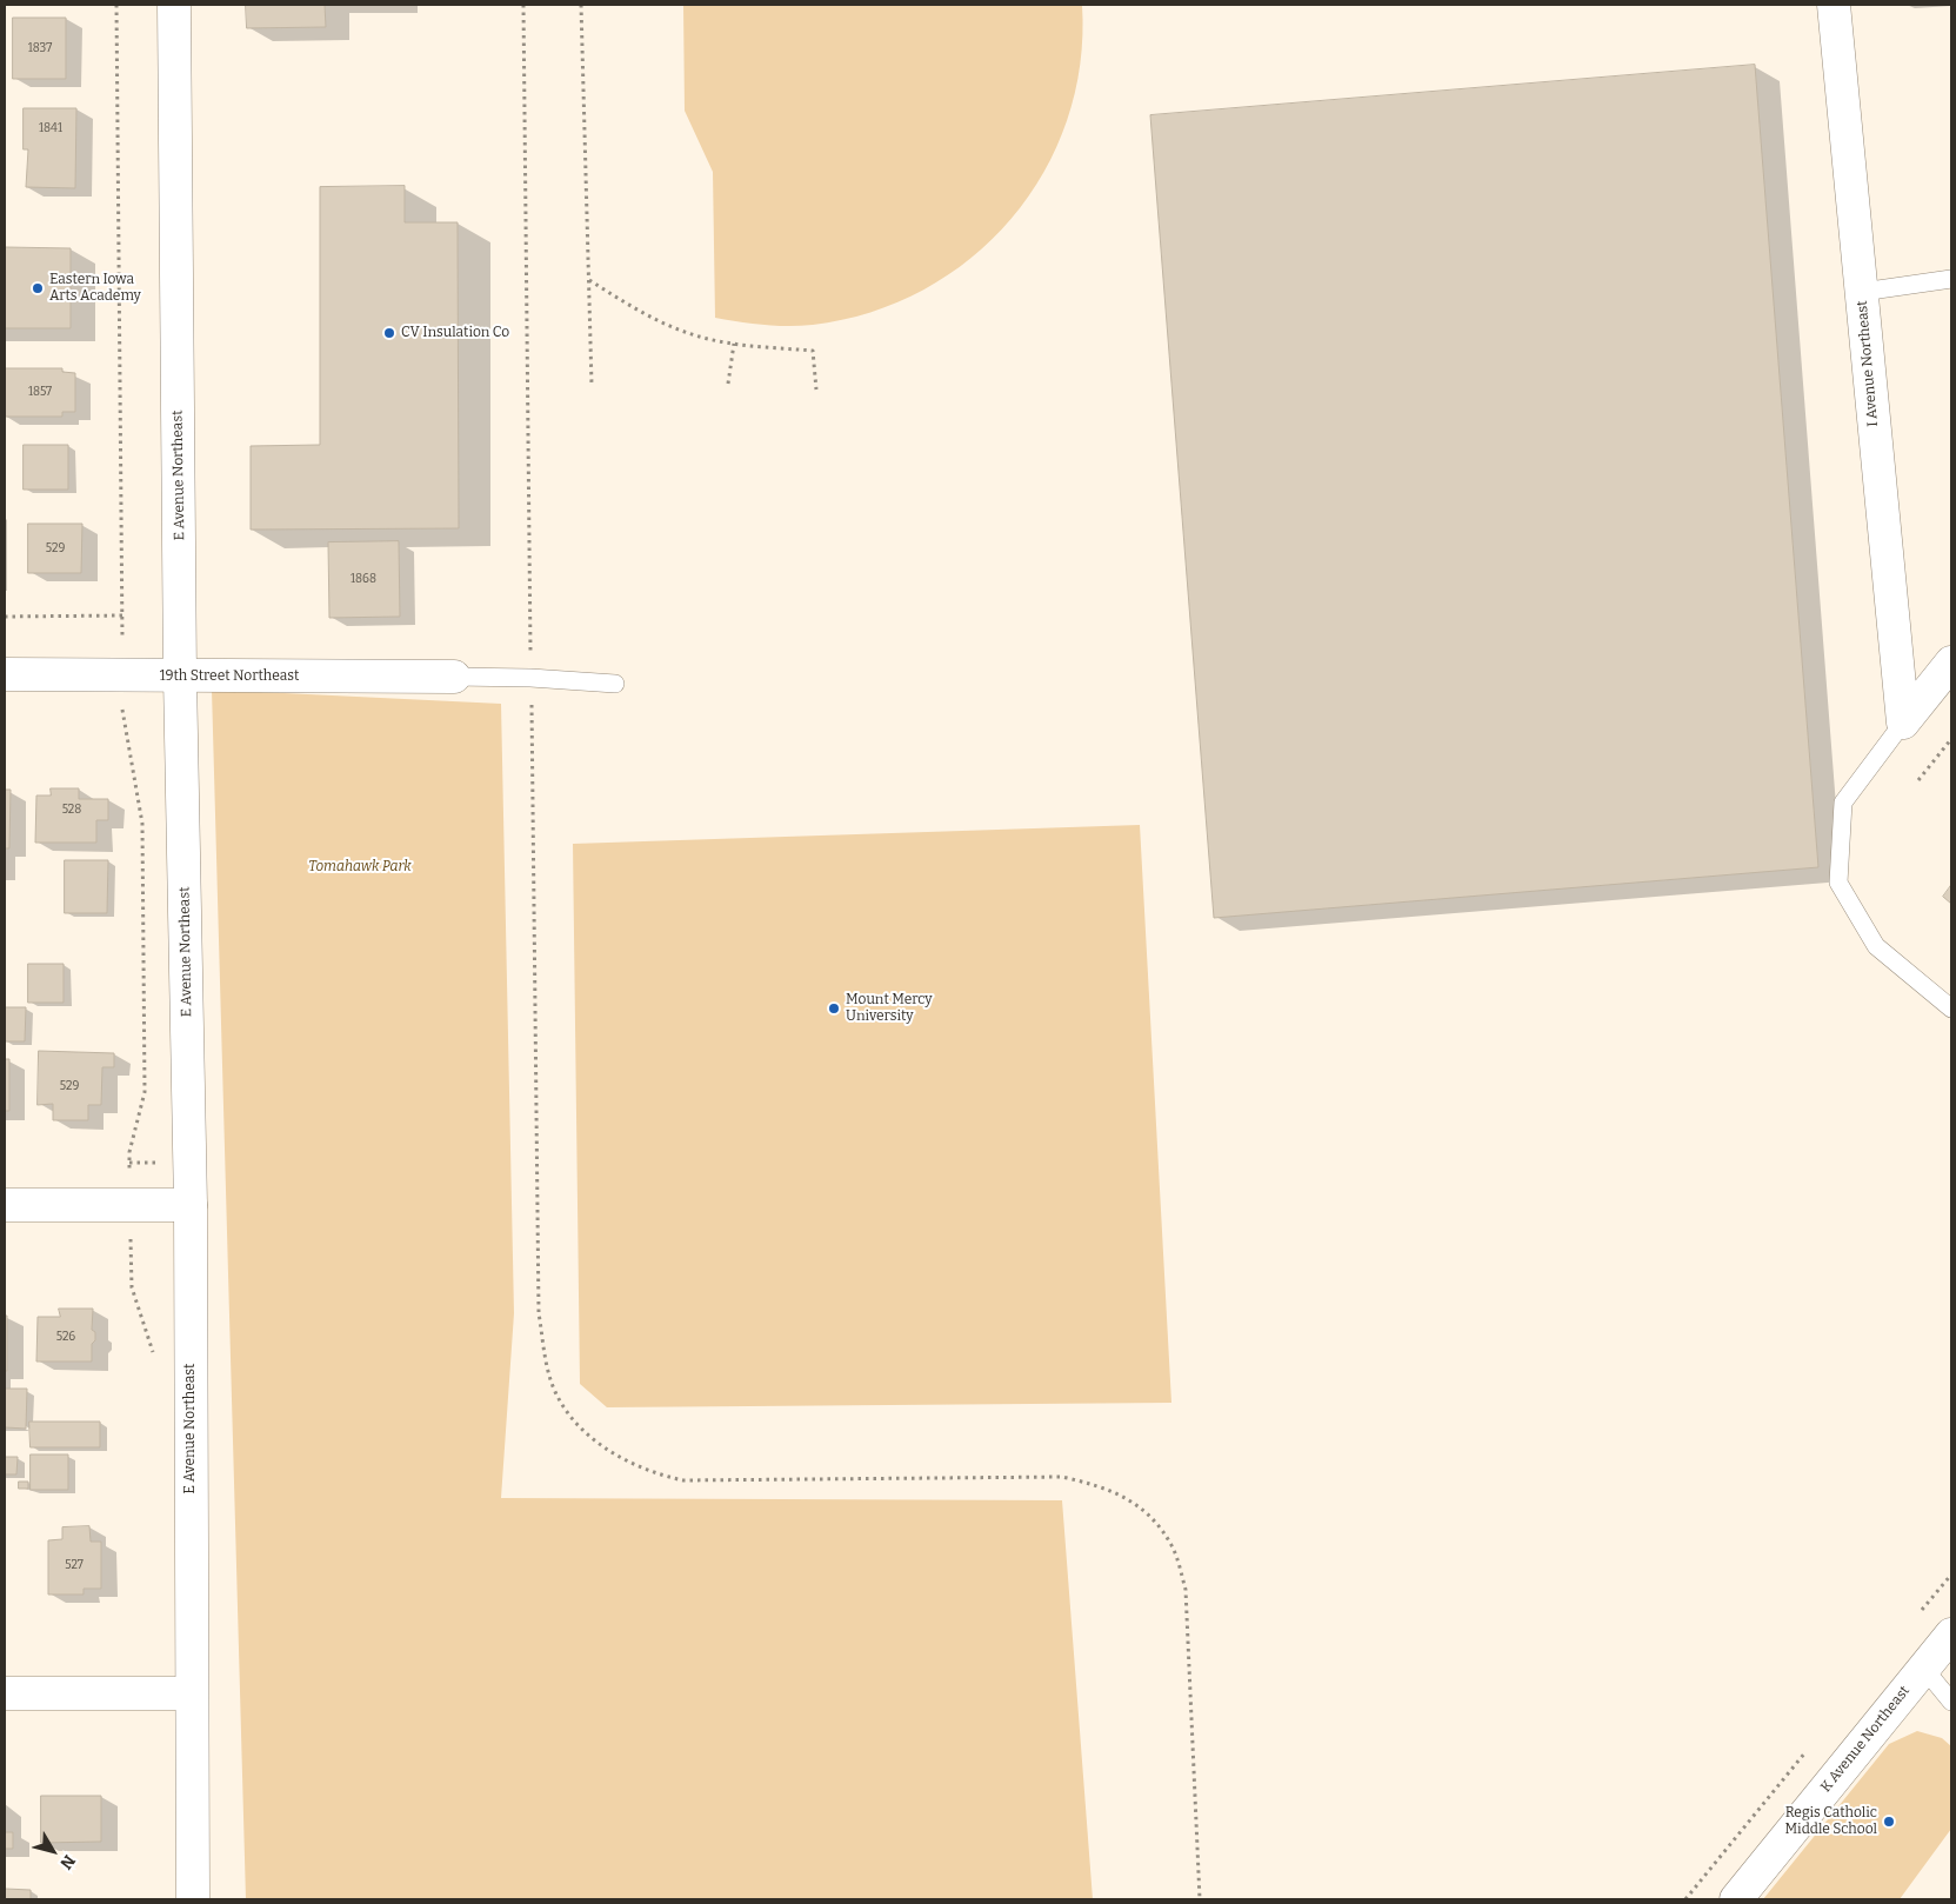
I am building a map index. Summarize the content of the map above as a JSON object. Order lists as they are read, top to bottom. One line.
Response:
{"streets":{"street":["I Avenue Northeast","E Avenue Northeast","19th Street Northeast","K Avenue Northeast"]},"crossings":[["E Avenue Northeast","19th Street Northeast"]],"parks":["Tomahawk Park"],"places":["Eastern Iowa Arts Academy","CV Insulation Co","Mount Mercy University","Regis Catholic Middle School"],"house_numbers":["1837","1841","1857","529","1868","528","529","526","527"],"north":"bottom right"}
